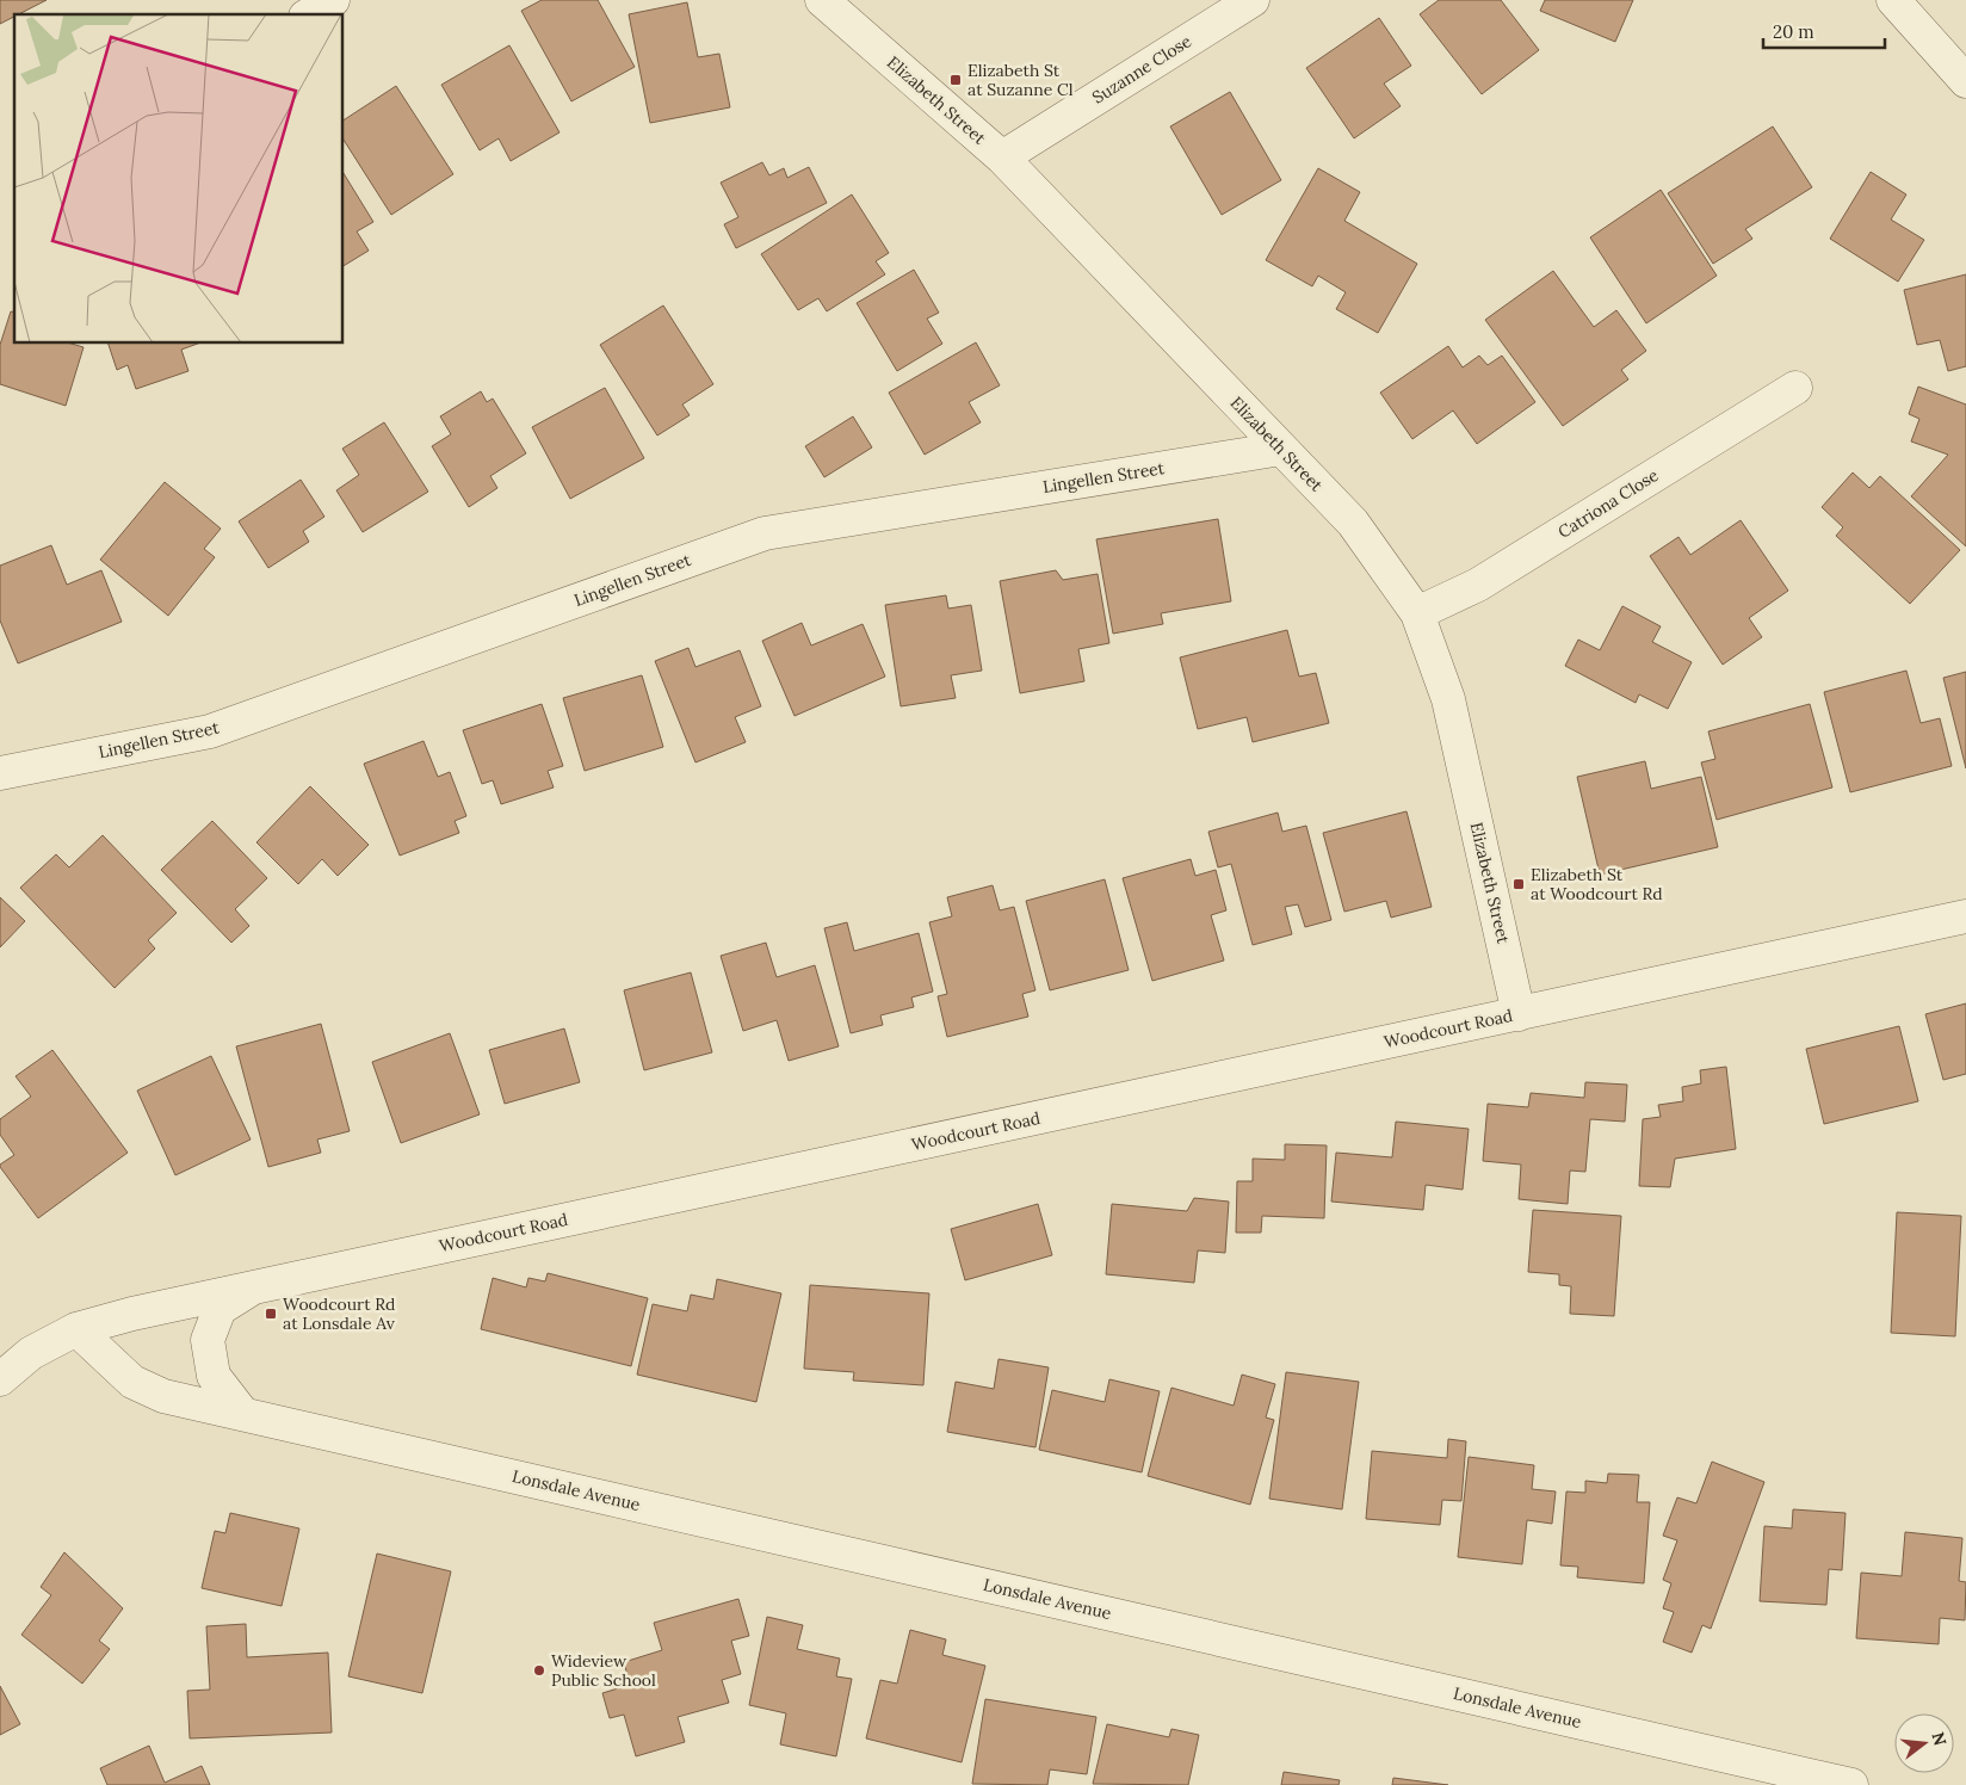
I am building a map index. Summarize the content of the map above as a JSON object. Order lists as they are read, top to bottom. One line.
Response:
{"streets":{"street":["Suzanne Close","Elizabeth Street","Lingellen Street","Catriona Close","Woodcourt Road","Lonsdale Avenue"]},"crossings":[["Suzanne Close","Elizabeth Street"],["Elizabeth Street","Lingellen Street"],["Elizabeth Street","Catriona Close"],["Elizabeth Street","Woodcourt Road"],["Woodcourt Road","Lonsdale Avenue"]],"places":{"transit":["Elizabeth St at Suzanne Cl","Elizabeth St at Woodcourt Rd","Woodcourt Rd at Lonsdale Av"],"other":["Wideview Public School"]},"scale_bar":"20 m","north":"right"}
